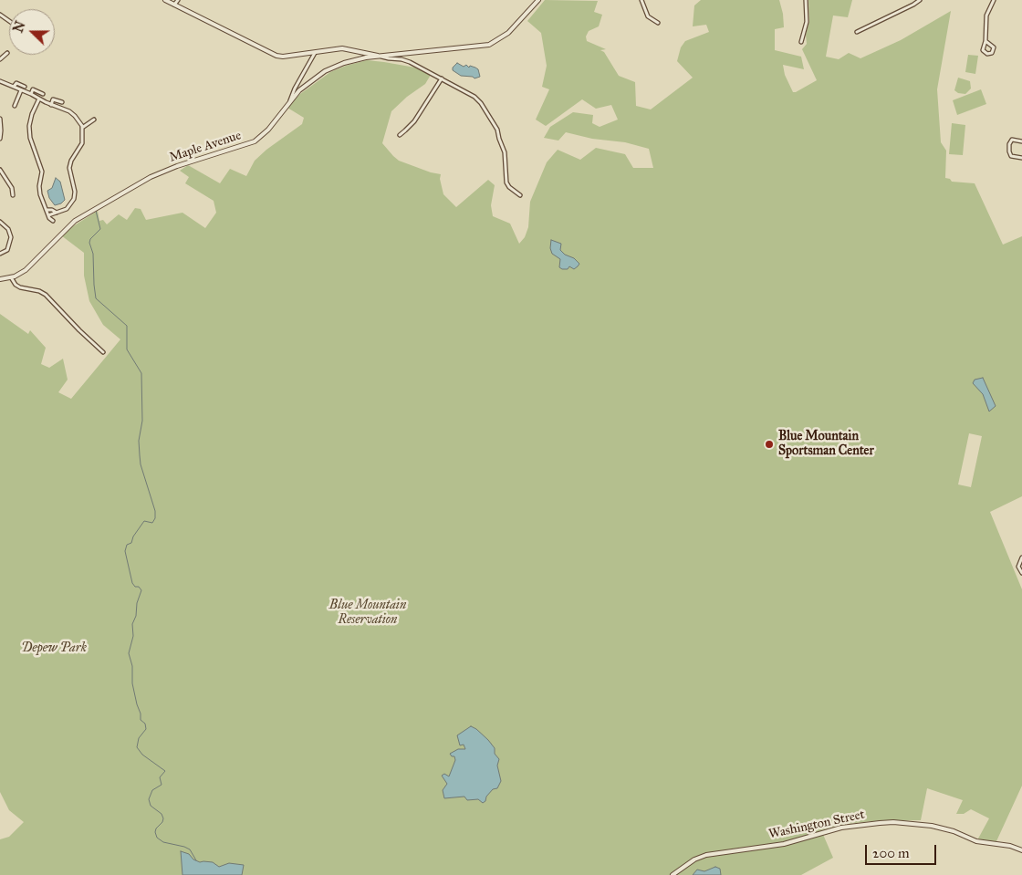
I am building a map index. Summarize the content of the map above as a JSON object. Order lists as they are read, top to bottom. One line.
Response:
{"streets":{"street":["Maple Avenue","Washington Street"]},"parks":["Blue Mountain Reservation","Depew Park"],"places":["Blue Mountain Sportsman Center"],"scale_bar":"200 m","north":"left"}
